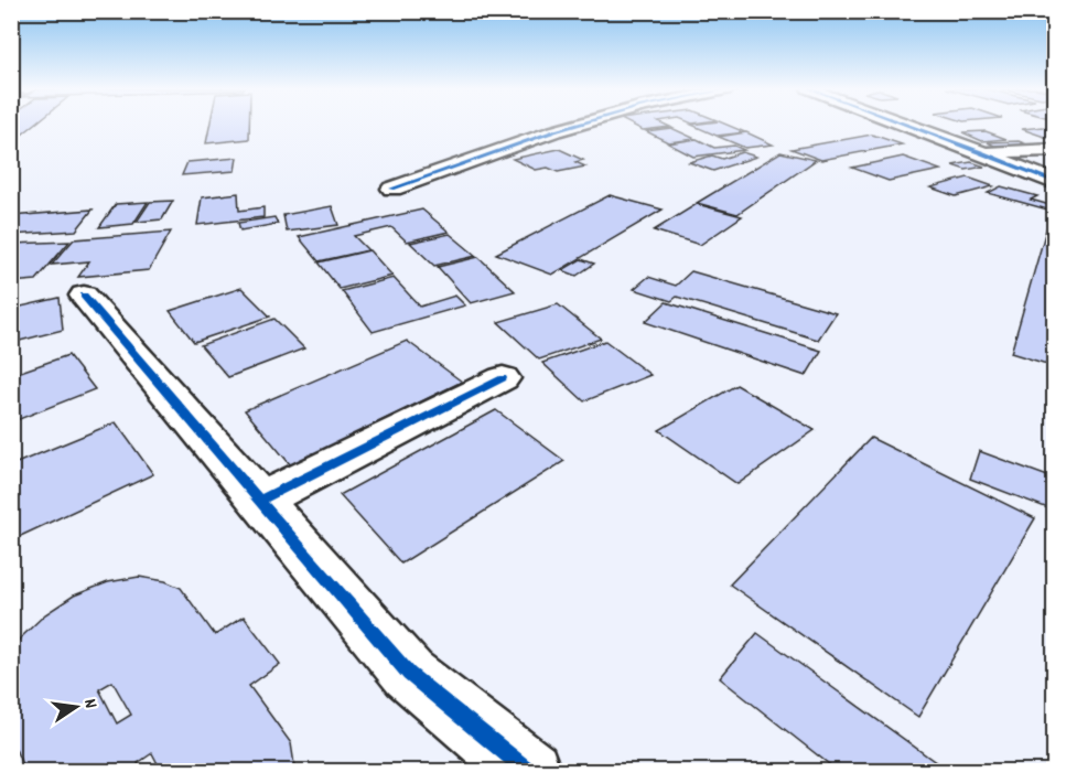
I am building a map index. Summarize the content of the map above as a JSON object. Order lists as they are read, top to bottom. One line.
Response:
{"north":"right"}
